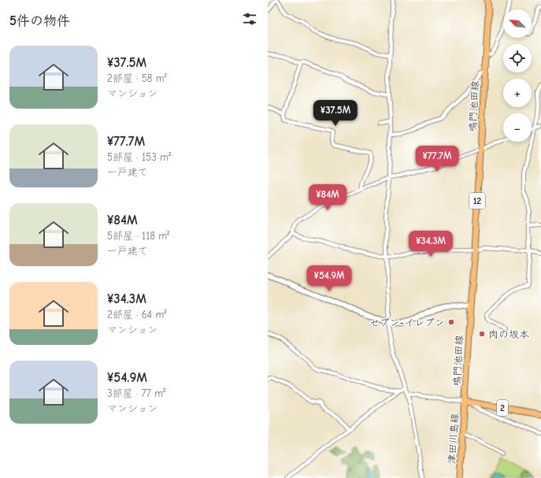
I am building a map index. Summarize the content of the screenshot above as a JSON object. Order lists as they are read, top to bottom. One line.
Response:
{"streets":{"main road":["鳴門池田線","12","2","津田川島線"]},"crossings":[["鳴門池田線","津田川島線"]],"places":["セブン-イレブン","肉の坂本"],"north":"top left","page":{"heading":"5件の物件","map_buttons":["+","−"],"list":[{"name":"¥37.5M","note":"2部屋 · 58 m² · マンション"},{"name":"¥77.7M","note":"5部屋 · 153 m² · 一戸建て"},{"name":"¥84M","note":"5部屋 · 118 m² · 一戸建て"},{"name":"¥34.3M","note":"2部屋 · 64 m² · マンション"},{"name":"¥54.9M","note":"3部屋 · 77 m² · マンション"}],"price":["¥37.5M","¥77.7M","¥84M","¥34.3M","¥54.9M"]}}
